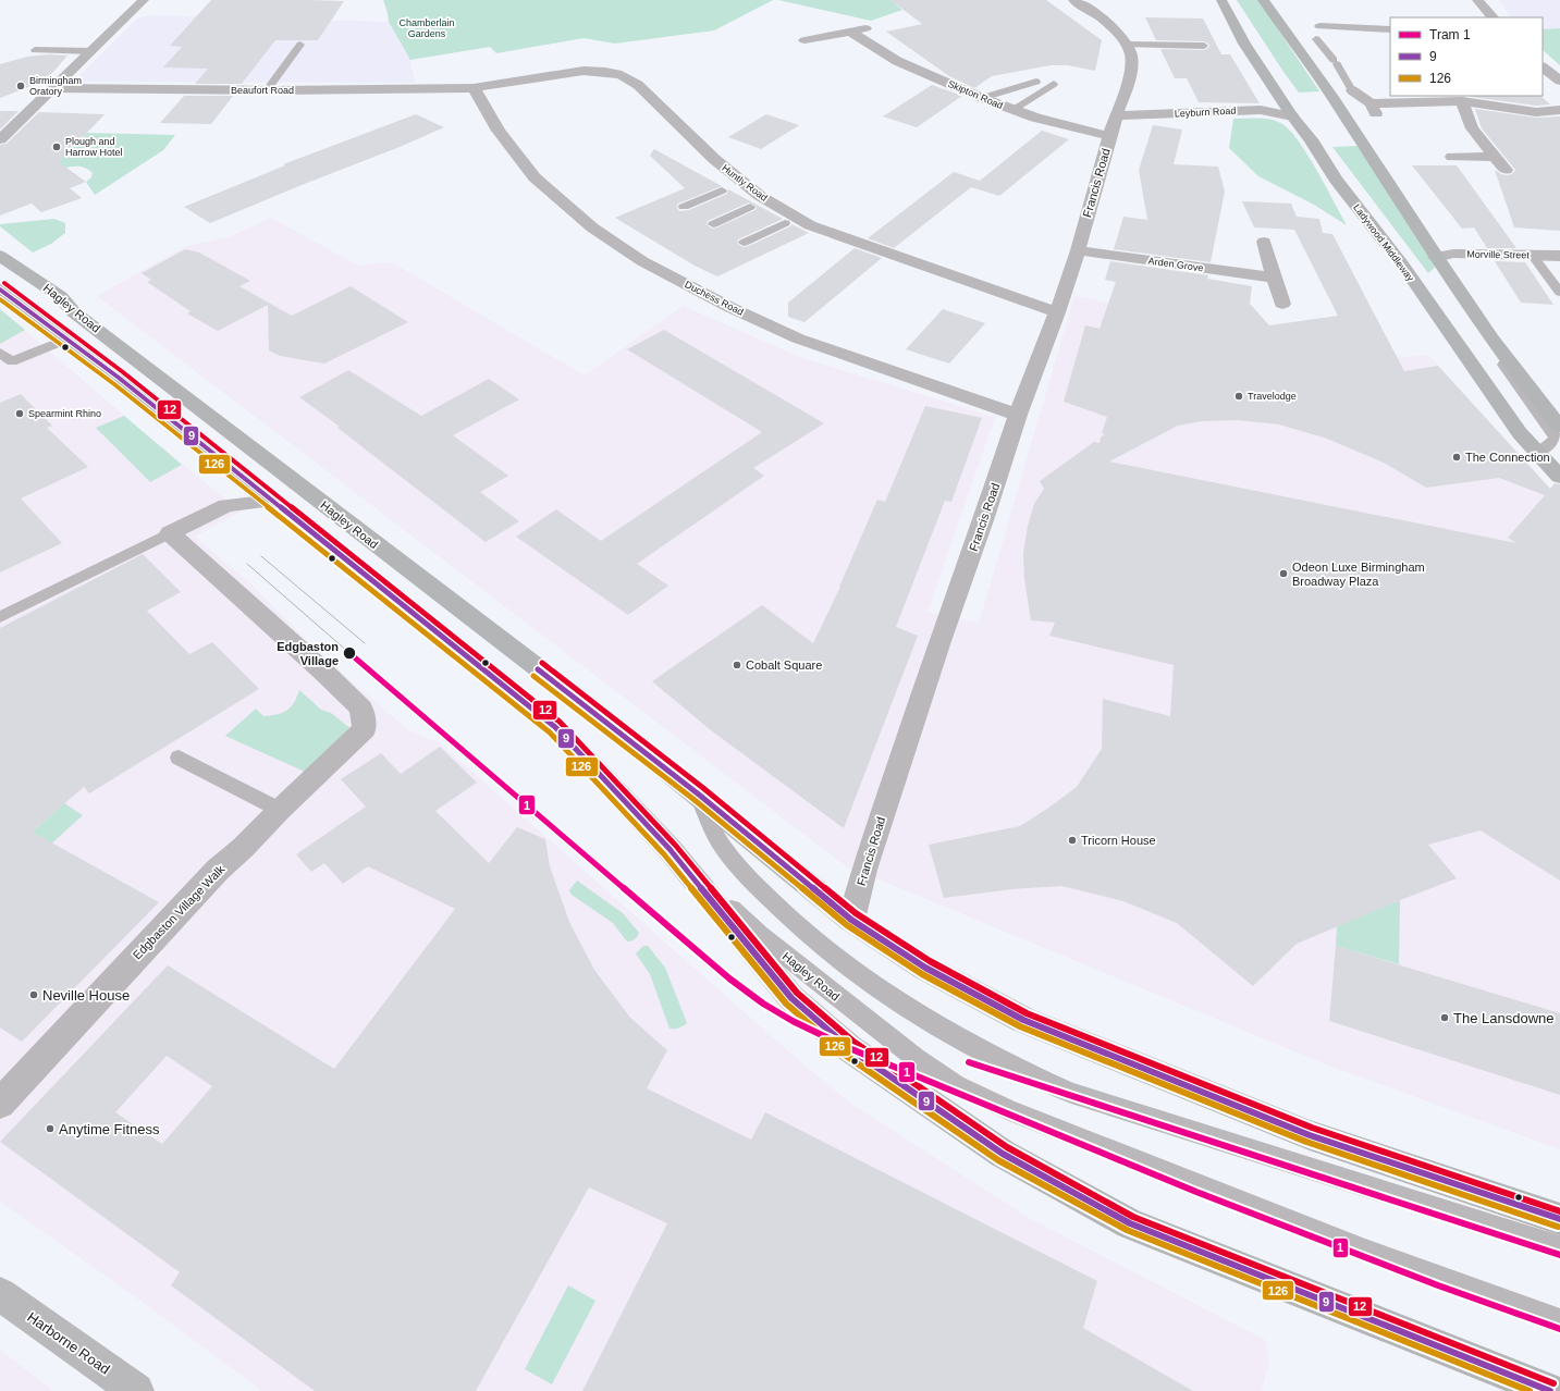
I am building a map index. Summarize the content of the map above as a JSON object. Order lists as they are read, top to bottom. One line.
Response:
{"streets":{"highway":["Ladywood Middleway","Hagley Road"],"main road":["Harborne Road"],"street":["Beaufort Road","Skipton Road","Leyburn Road","Huntly Road","Francis Road","Morville Street","Arden Grove","Duchess Road","Edgbaston Village Walk"]},"crossings":[["Beaufort Road","Huntly Road"],["Beaufort Road","Duchess Road"],["Skipton Road","Francis Road"],["Leyburn Road","Francis Road"],["Leyburn Road","Ladywood Middleway"],["Huntly Road","Francis Road"],["Huntly Road","Duchess Road"],["Francis Road","Arden Grove"],["Francis Road","Duchess Road"],["Francis Road","Hagley Road"]],"parks":["Chamberlain Gardens"],"places":["Birmingham Oratory","Plough and Harrow Hotel","Travelodge","Spearmint Rhino","The Connection","Odeon Luxe Birmingham Broadway Plaza","Edgbaston Village","Cobalt Square","Tricorn House","Neville House","The Lansdowne","Anytime Fitness"],"lines":["transit line 12","transit line 9","transit line 126","tram line 1"],"legend":["Tram 1","9","126"]}
